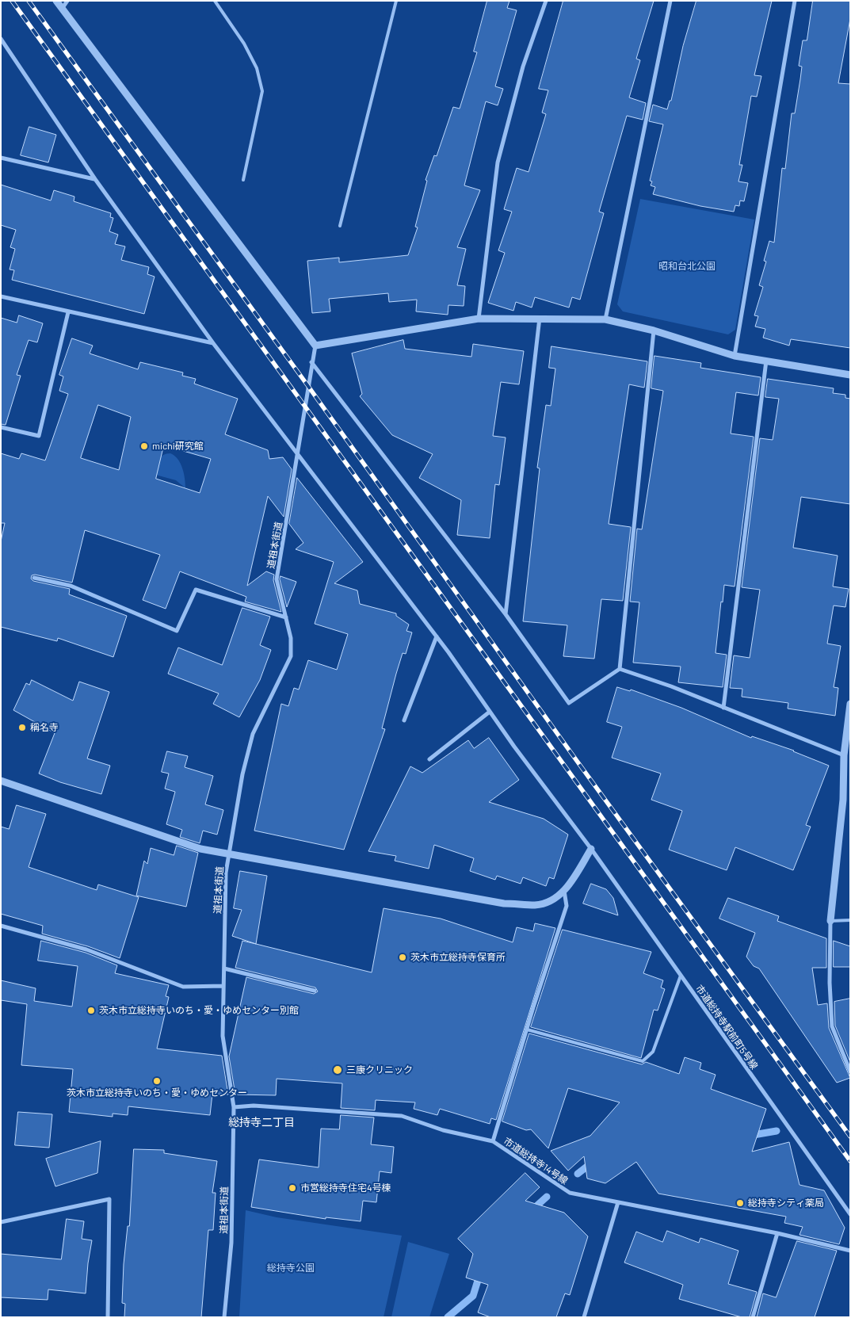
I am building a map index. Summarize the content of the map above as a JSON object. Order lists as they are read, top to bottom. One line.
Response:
{"streets":{"street":["道祖本街道","市道総持寺駅前町5号線","市道総持寺14号線"]},"crossings":[["道祖本街道","市道総持寺駅前町5号線"],["道祖本街道","市道総持寺14号線"]],"districts":["総持寺二丁目"],"parks":["昭和台北公園","総持寺公園"],"places":["michi研究館","稱名寺","茨木市立総持寺保育所","茨木市立総持寺いのち・愛・ゆめセンター別館","三康クリニック","茨木市立総持寺いのち・愛・ゆめセンター","市営総持寺住宅4号棟","総持寺シティ薬局"]}
